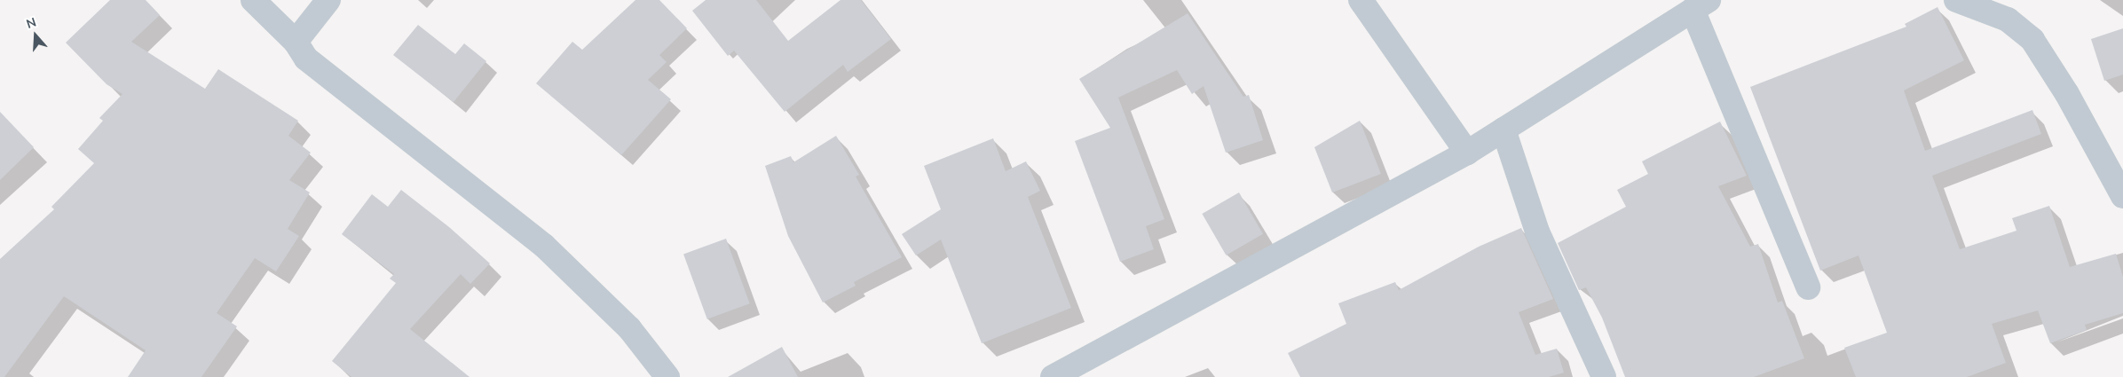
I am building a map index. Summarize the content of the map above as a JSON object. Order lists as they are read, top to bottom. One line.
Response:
{"north":"top"}
